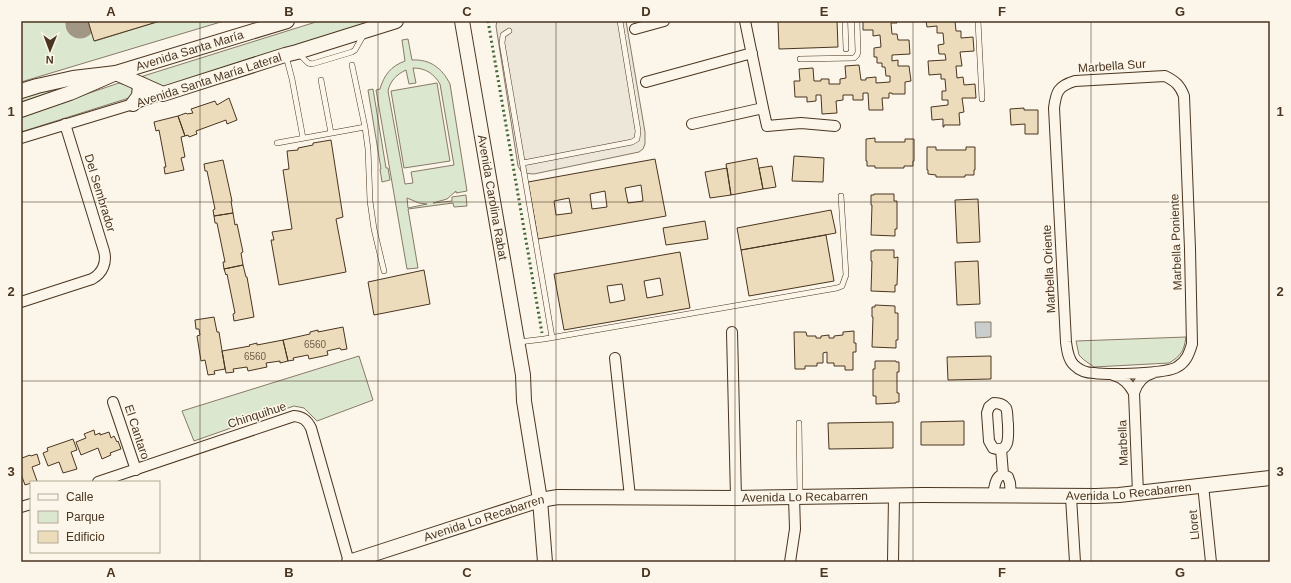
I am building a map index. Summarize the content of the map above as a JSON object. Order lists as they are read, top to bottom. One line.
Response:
{"streets":{"street":["Avenida Santa María","Marbella Sur","Avenida Santa María Lateral","Del Sembrador","Avenida Carolina Rabat","Marbella Poniente","Marbella Oriente","Chinquihue","El Cantaro","Marbella","Avenida Lo Recabarren","Lloret"]},"crossings":[["Marbella Sur","Marbella Poniente"],["Marbella Sur","Marbella Oriente"],["Avenida Santa María Lateral","Del Sembrador"],["Avenida Carolina Rabat","Avenida Lo Recabarren"],["Marbella Poniente","Marbella Oriente"],["Chinquihue","El Cantaro"],["Chinquihue","Avenida Lo Recabarren"],["Marbella","Avenida Lo Recabarren"],["Avenida Lo Recabarren","Lloret"]],"house_numbers":["6560","6560"],"legend":["Calle","Parque","Edificio"],"north":"bottom","grid":{"columns":["A","B","C","D","E","F","G"],"rows":["1","2","3"]}}
